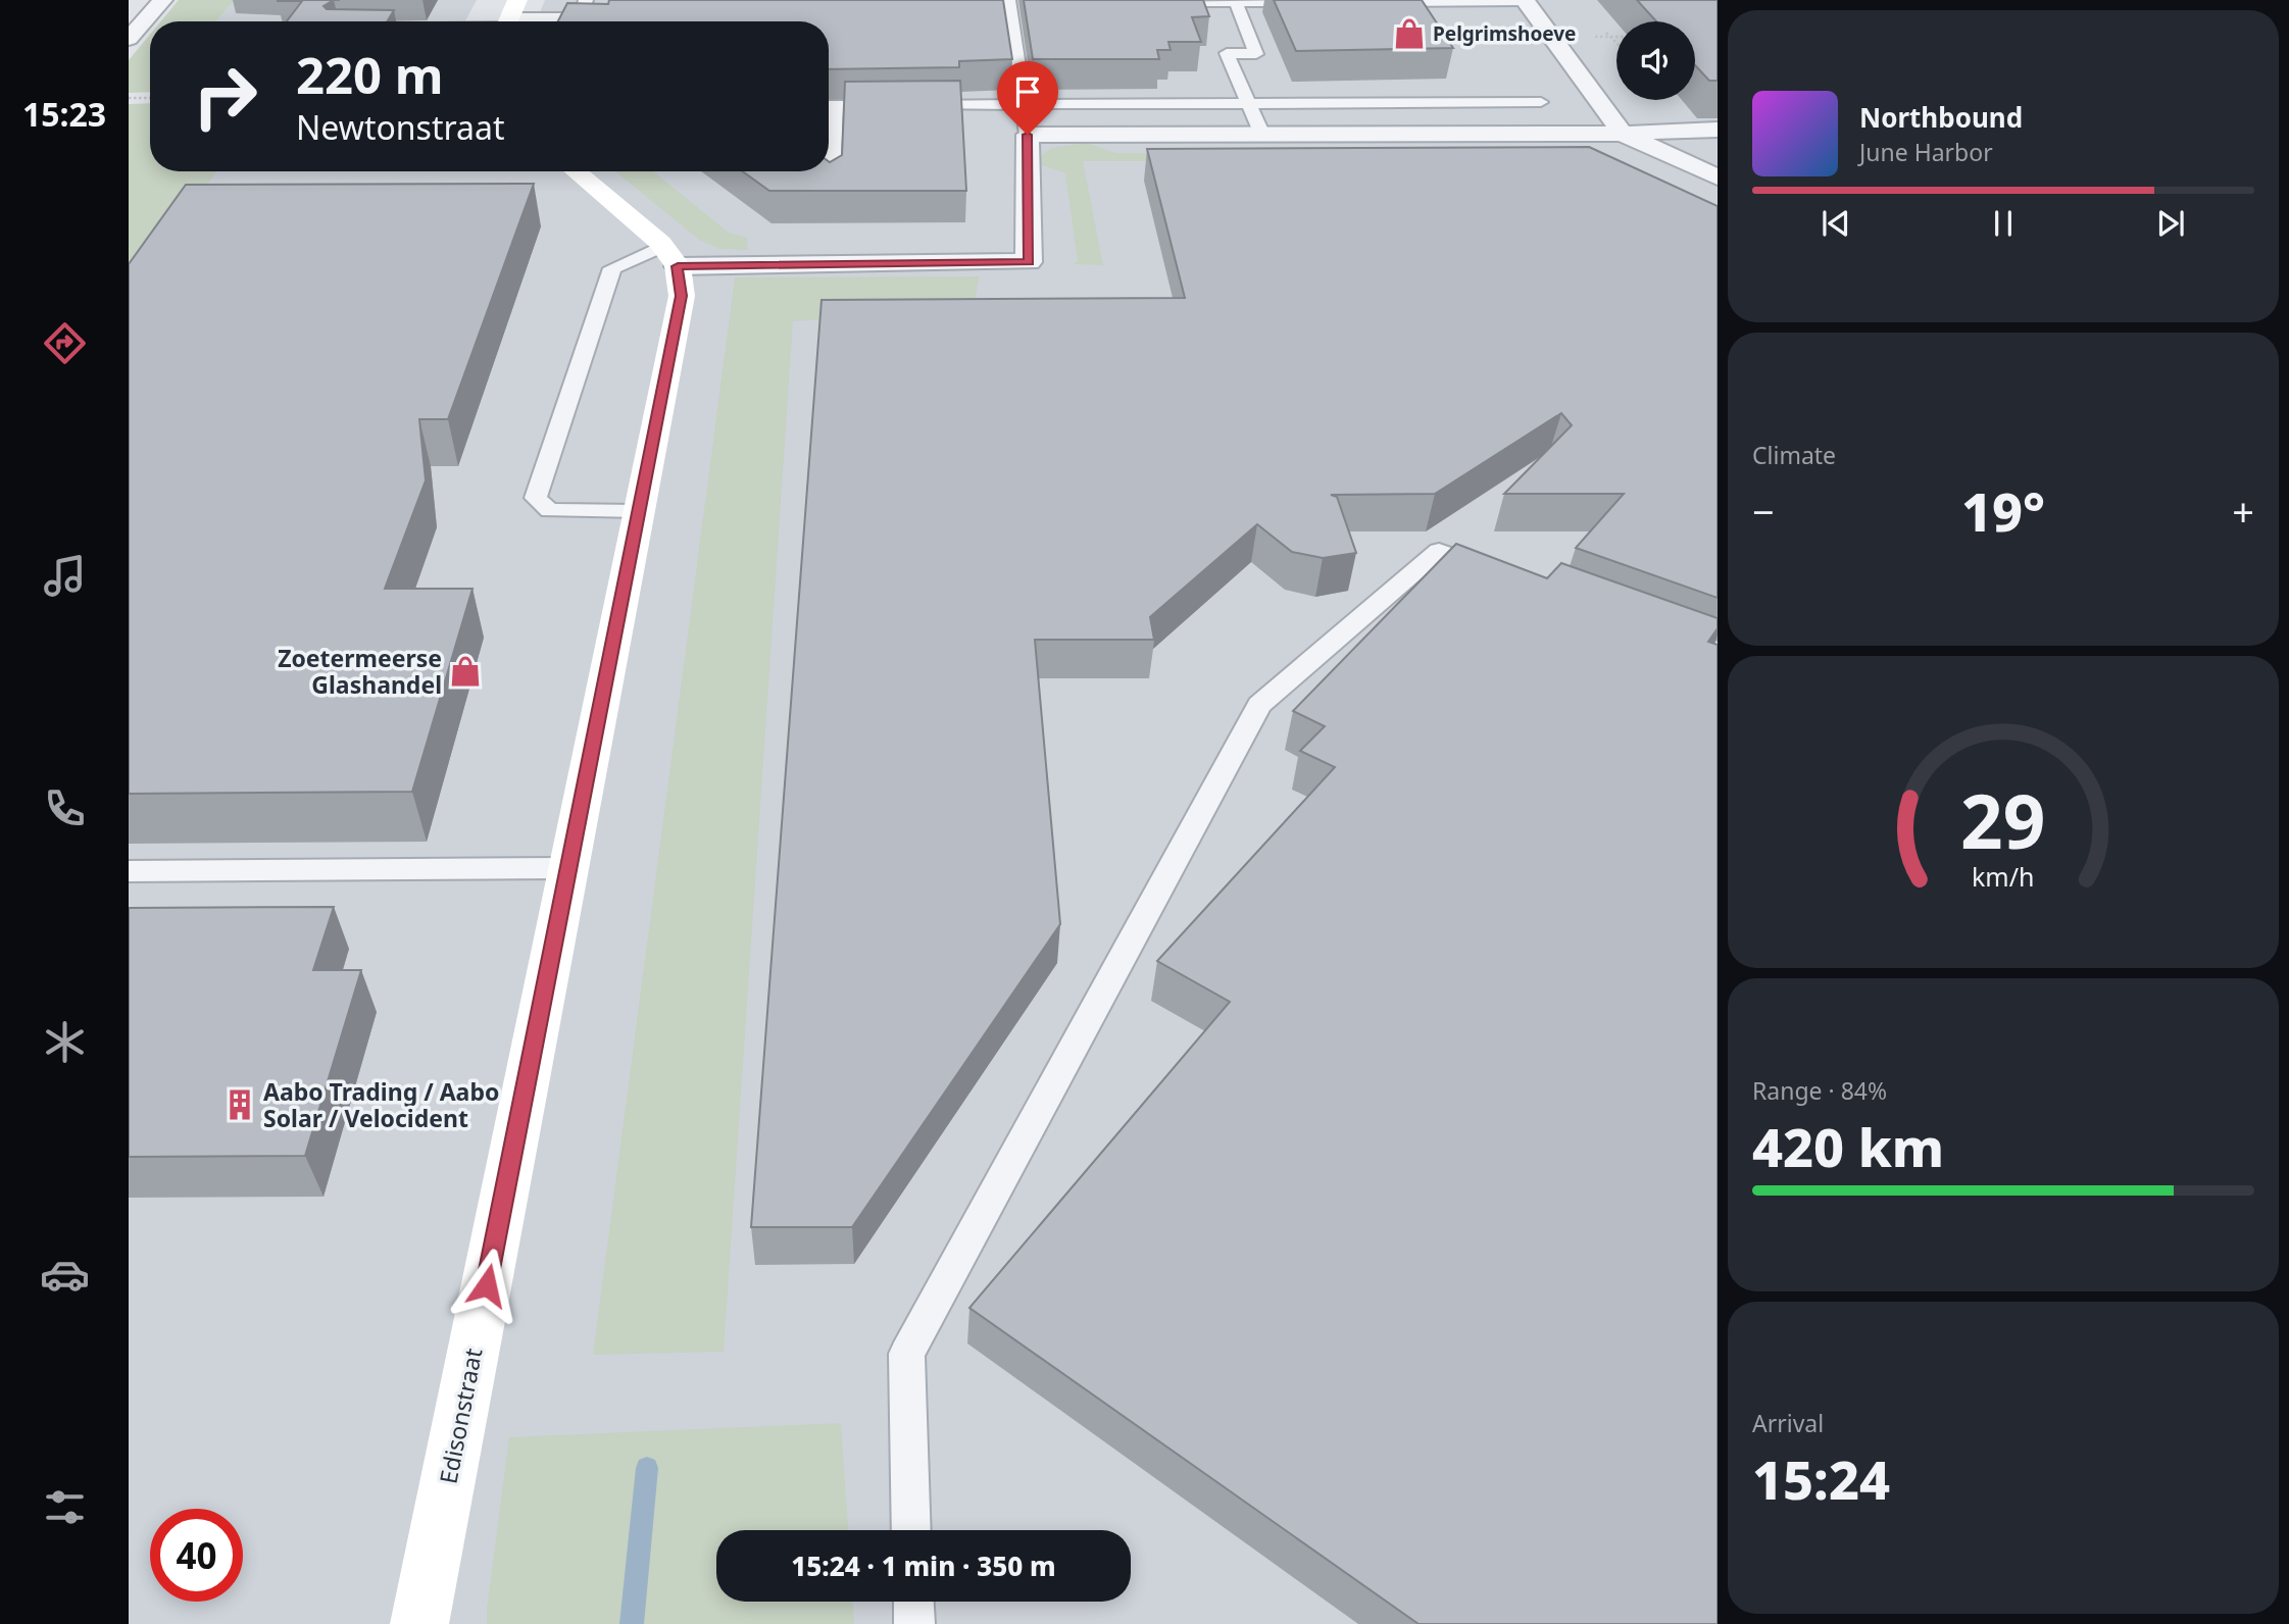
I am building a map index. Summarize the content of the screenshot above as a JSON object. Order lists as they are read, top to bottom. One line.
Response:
{"streets":{"street":["Edisonstraat"]},"places":{"shop":["Pelgrimshoeve","Zoetermeerse Glashandel"],"building":["Aabo Trading / Aabo Solar / Velocident"]},"page":{"tabs":"15:23","turn":["220 m","Newtonstraat"],"song":["Northbound","June Harbor"],"tile":["Climate",["Range · 84%","420 km"],["Arrival","15:24"]],"heat":["−","19°","+"],"limit":"40","trip":"15:24 · 1 min · 350 m","gauge":["29","km/h"]}}
